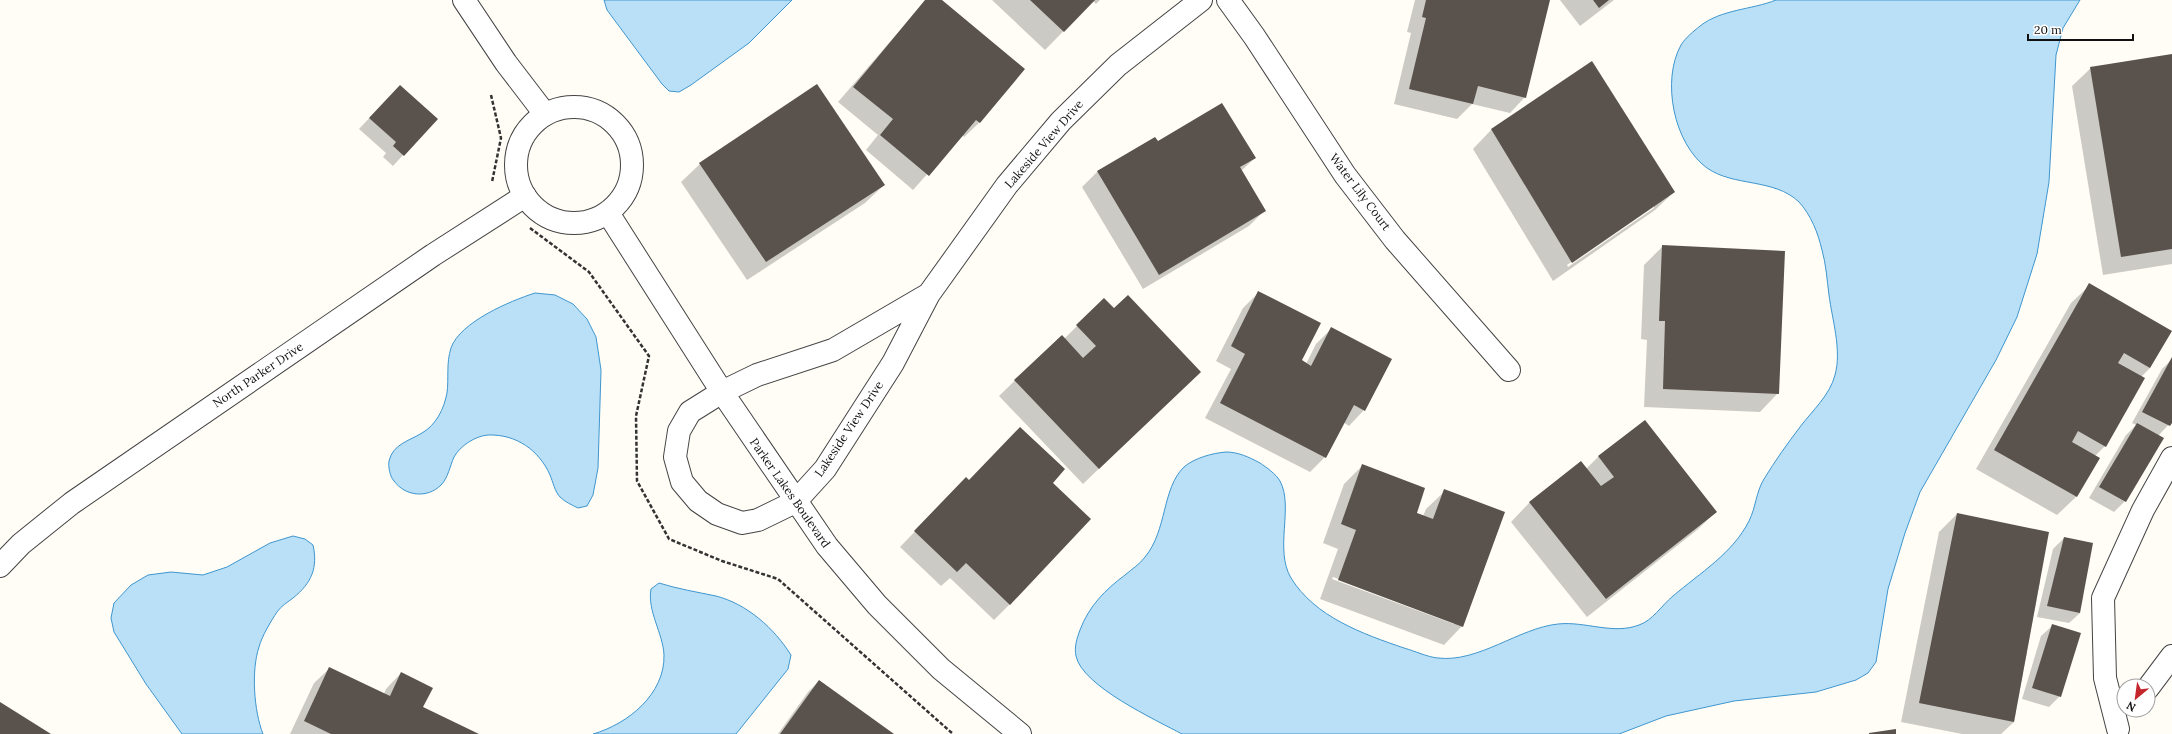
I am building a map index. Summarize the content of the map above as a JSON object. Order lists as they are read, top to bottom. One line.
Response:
{"streets":{"street":["Lakeside View Drive","Water Lily Court","North Parker Drive","Parker Lakes Boulevard"]},"crossings":[["Lakeside View Drive","Parker Lakes Boulevard"],["North Parker Drive","Parker Lakes Boulevard"]],"scale_bar":"20 m","north":"bottom left"}
